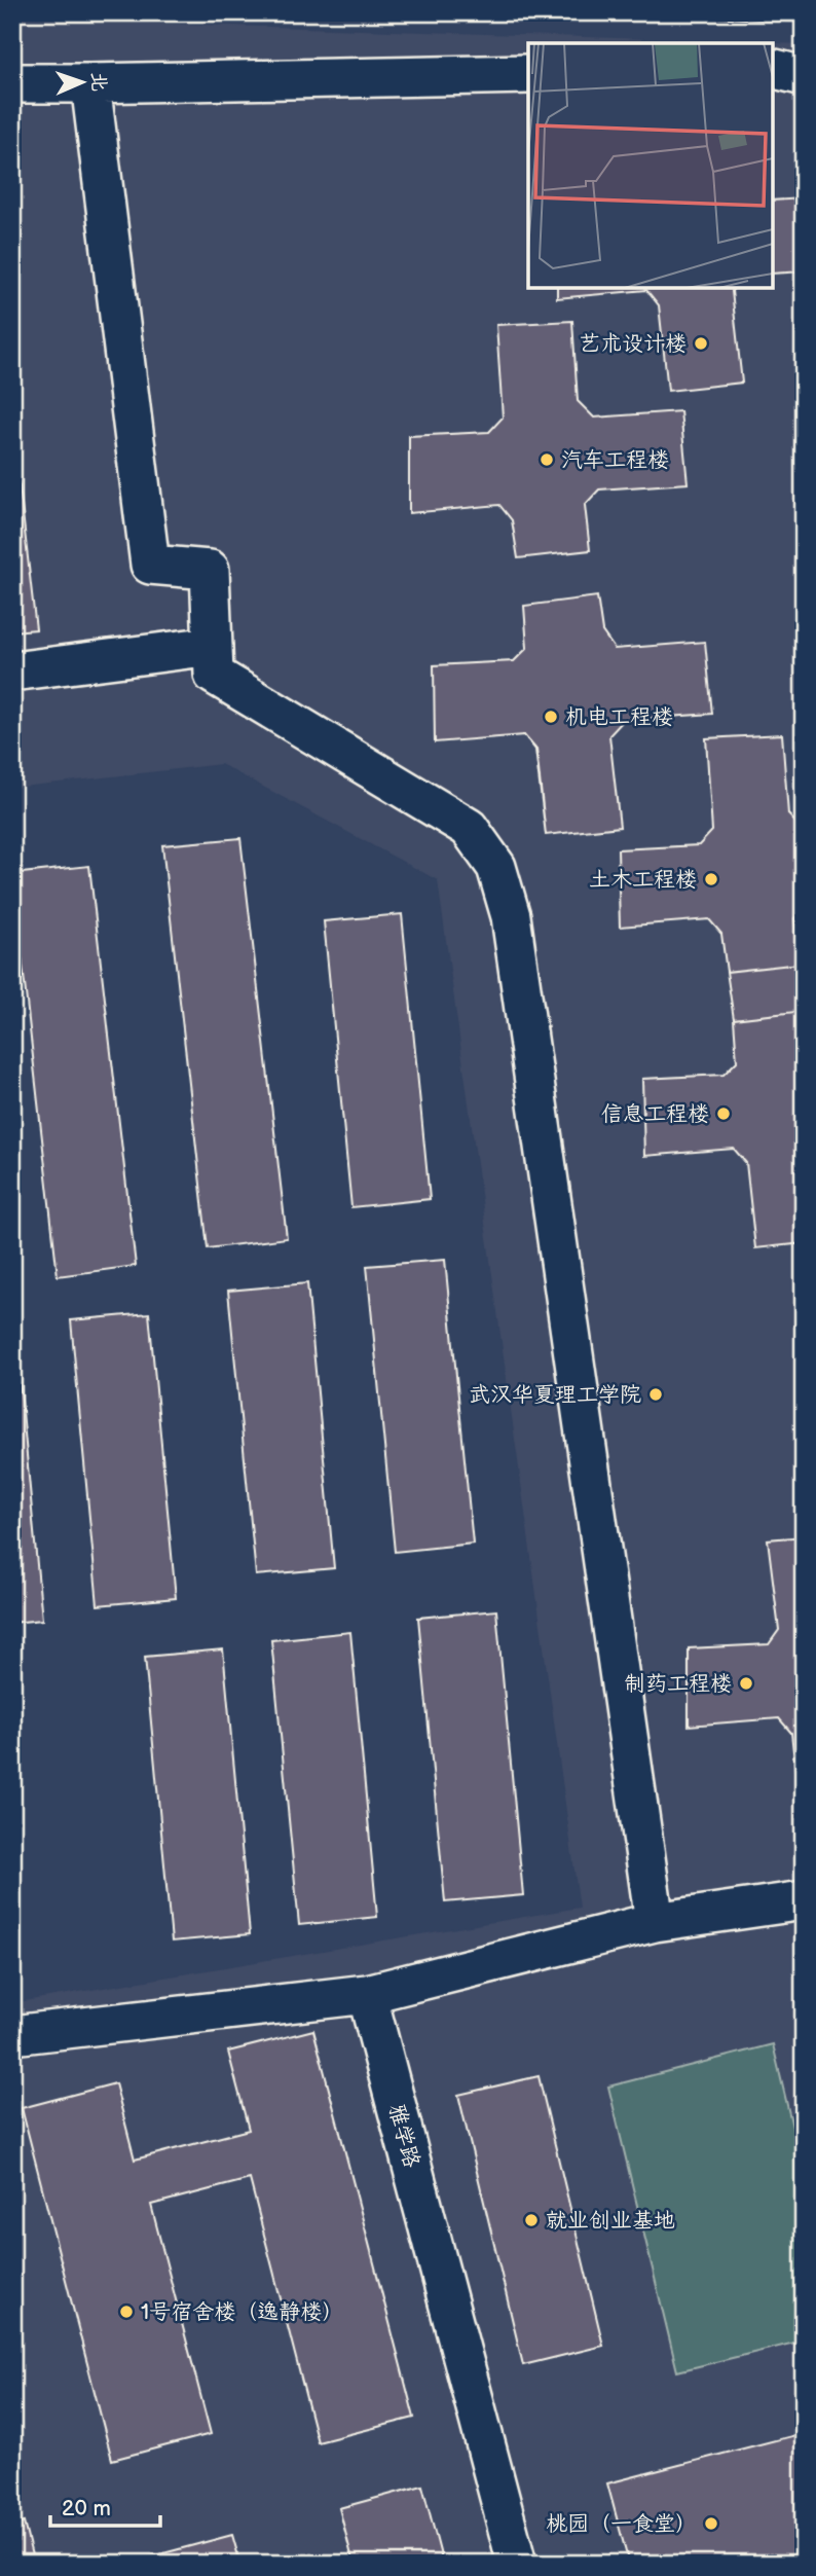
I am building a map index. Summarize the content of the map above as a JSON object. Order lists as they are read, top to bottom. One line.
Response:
{"streets":{"street":["雅学路"]},"places":["艺术设计楼","汽车工程楼","机电工程楼","土木工程楼","信息工程楼","武汉华夏理工学院","制药工程楼","就业创业基地","1号宿舍楼（逸静楼）","桃园（一食堂）"],"scale_bar":"20 m","north":"right"}
